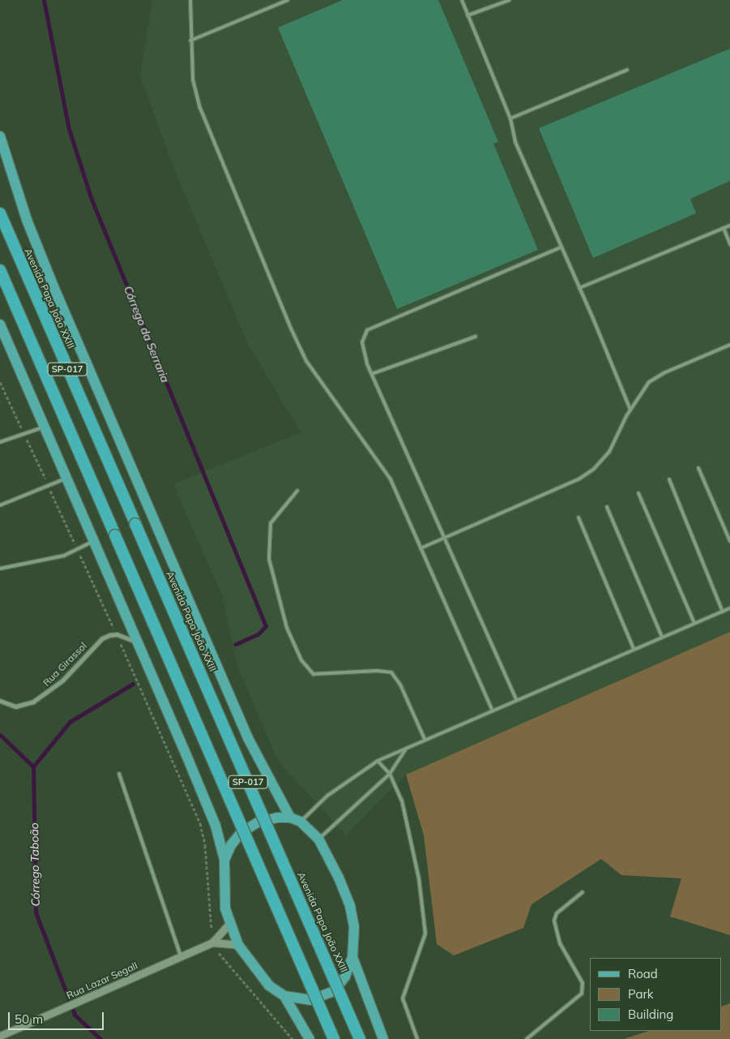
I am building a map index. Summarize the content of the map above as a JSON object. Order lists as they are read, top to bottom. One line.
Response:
{"streets":{"highway":["Avenida Papa João XXIII","SP-017"],"street":["Rua Girassol","Rua Lazar Segall"]},"water":["Córrego da Serraria","Córrego Taboão"],"legend":["Road","Park","Building"],"scale_bar":"50 m"}
